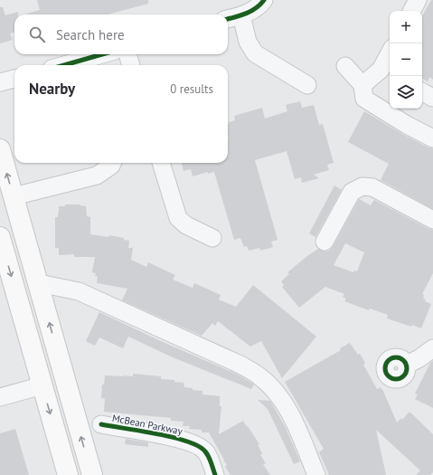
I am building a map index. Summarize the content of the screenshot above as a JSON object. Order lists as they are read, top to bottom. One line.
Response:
{"streets":{"street":["McBean Parkway"]},"page":{"map_buttons":["+","−"],"search":"Search here","heading":["Nearby","0 results"]}}
